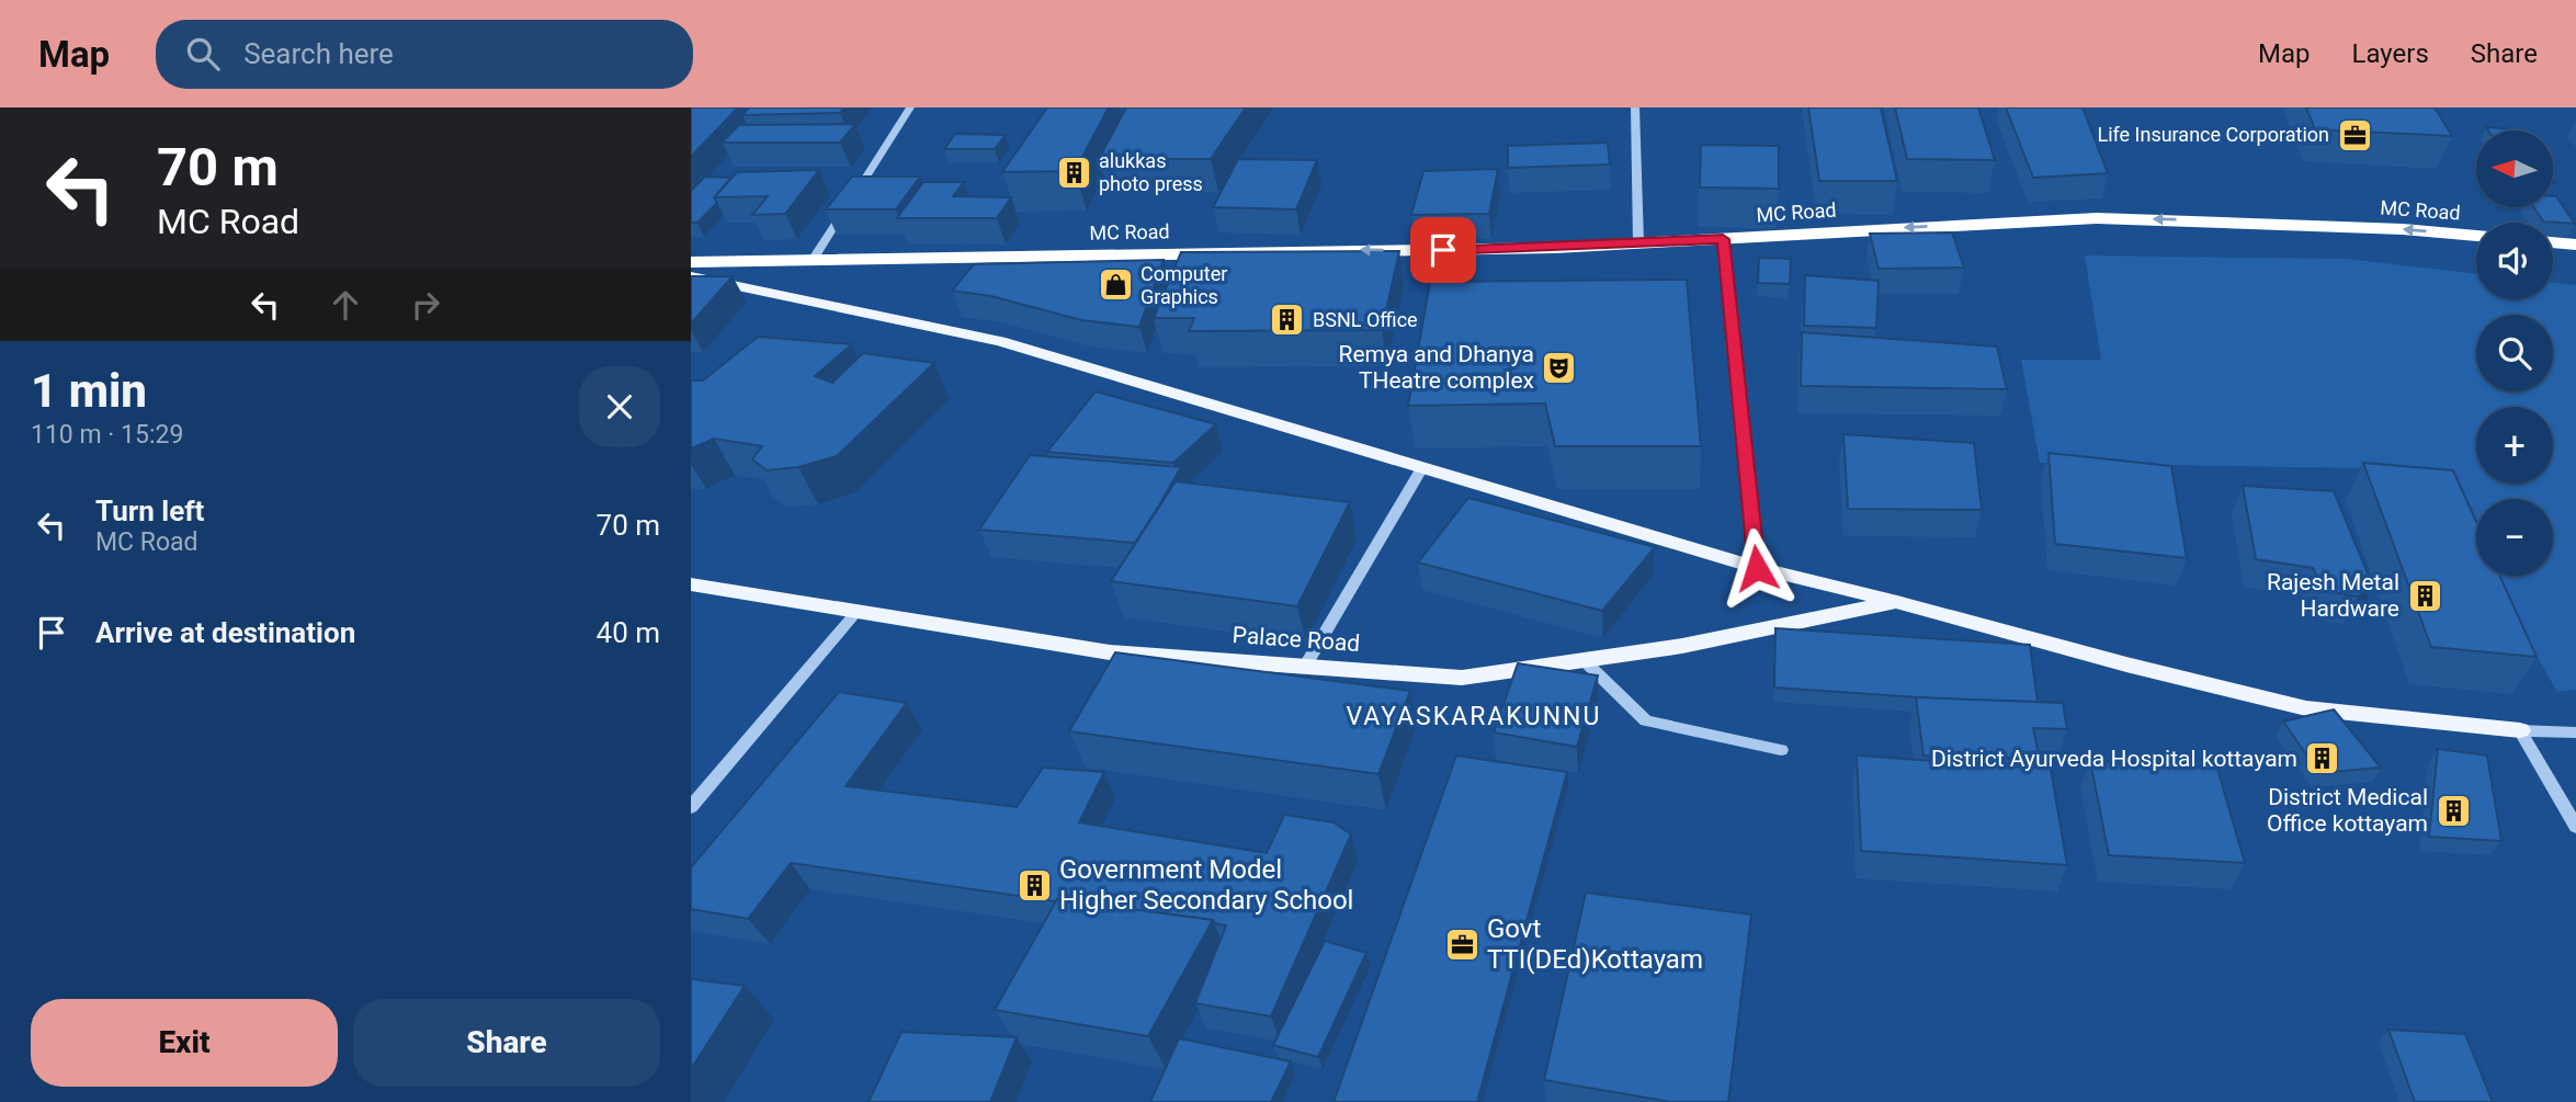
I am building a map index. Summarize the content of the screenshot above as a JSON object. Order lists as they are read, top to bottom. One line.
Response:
{"streets":{"highway":["MC Road"],"main road":["Palace Road"]},"one_way":["MC Road"],"districts":["VAYASKARAKUNNU"],"places":{"office":["Life Insurance Corporation","Govt TTI(DEd)Kottayam"],"building":["alukkas photo press","BSNL Office","Rajesh Metal Hardware","District Ayurveda Hospital kottayam","District Medical Office kottayam","Government Model Higher Secondary School"],"shop":["Computer Graphics"],"theatre":["Remya and Dhanya THeatre complex"]},"north":"left","page":{"header":"Map","search":"Search here","nav":["Map","Layers","Share"],"turn":["70 m","MC Road"],"map_buttons":["+","−"],"heading":["1 min","110 m · 15:29"],"list":[{"name":"Turn left","note":"MC Road","value":"70 m"},{"name":"Arrive at destination","value":"40 m"}],"buttons":["Exit","Share"]}}
